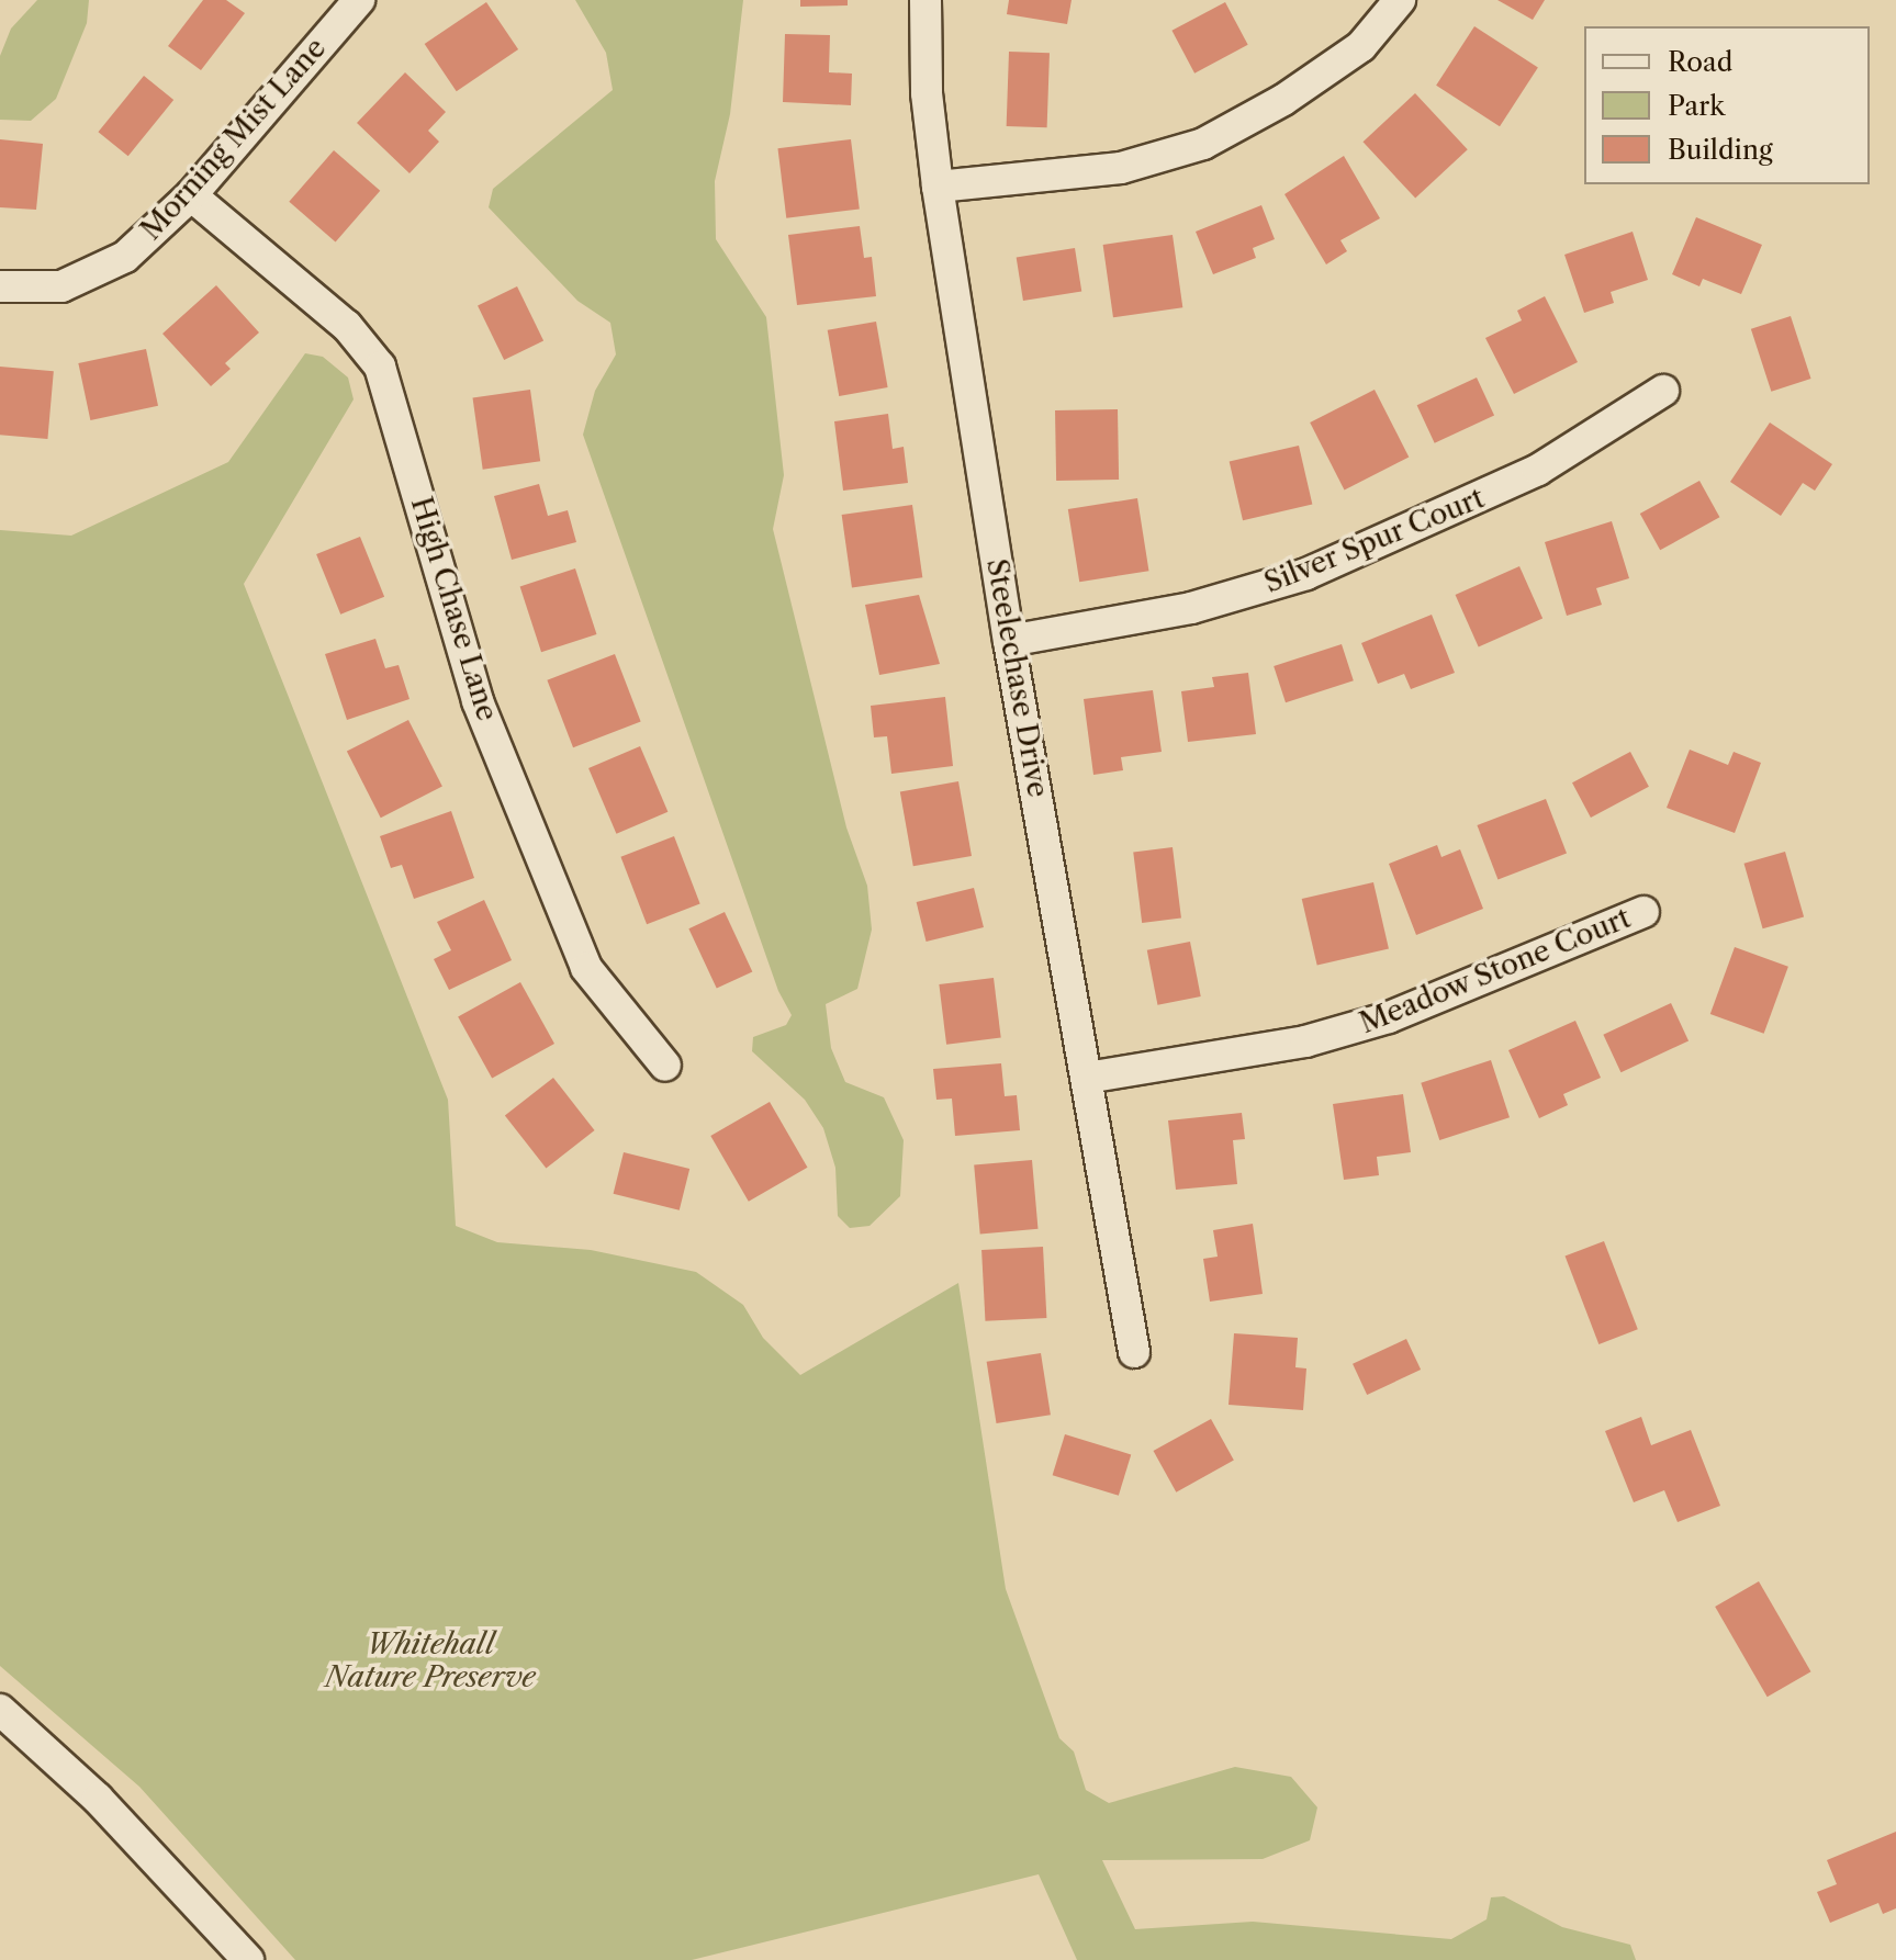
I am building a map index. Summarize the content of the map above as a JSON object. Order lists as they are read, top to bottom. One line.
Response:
{"streets":{"street":["Morning Mist Lane","Silver Spur Court","High Chase Lane","Steelechase Drive","Meadow Stone Court"]},"crossings":[["Morning Mist Lane","High Chase Lane"],["Silver Spur Court","Steelechase Drive"],["Steelechase Drive","Meadow Stone Court"]],"parks":["Whitehall Nature Preserve"],"legend":["Road","Park","Building"]}
